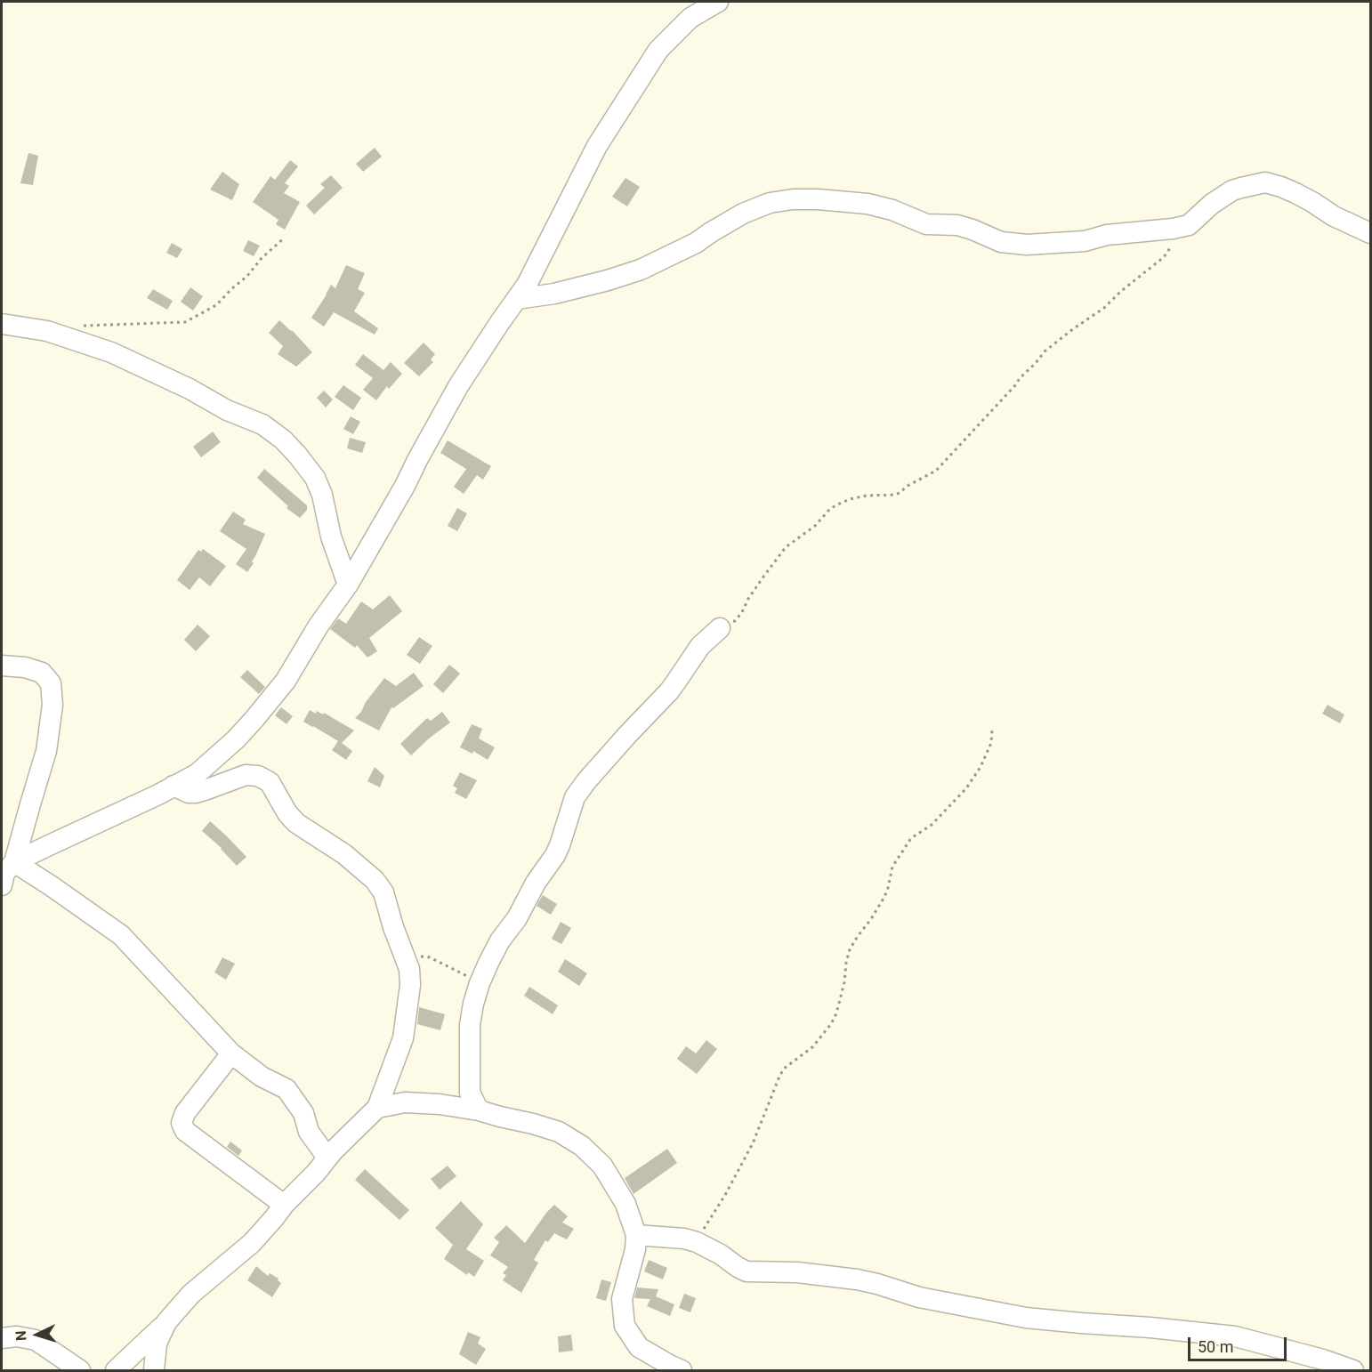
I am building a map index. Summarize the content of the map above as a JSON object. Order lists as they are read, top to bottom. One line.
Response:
{"scale_bar":"50 m","north":"left"}
